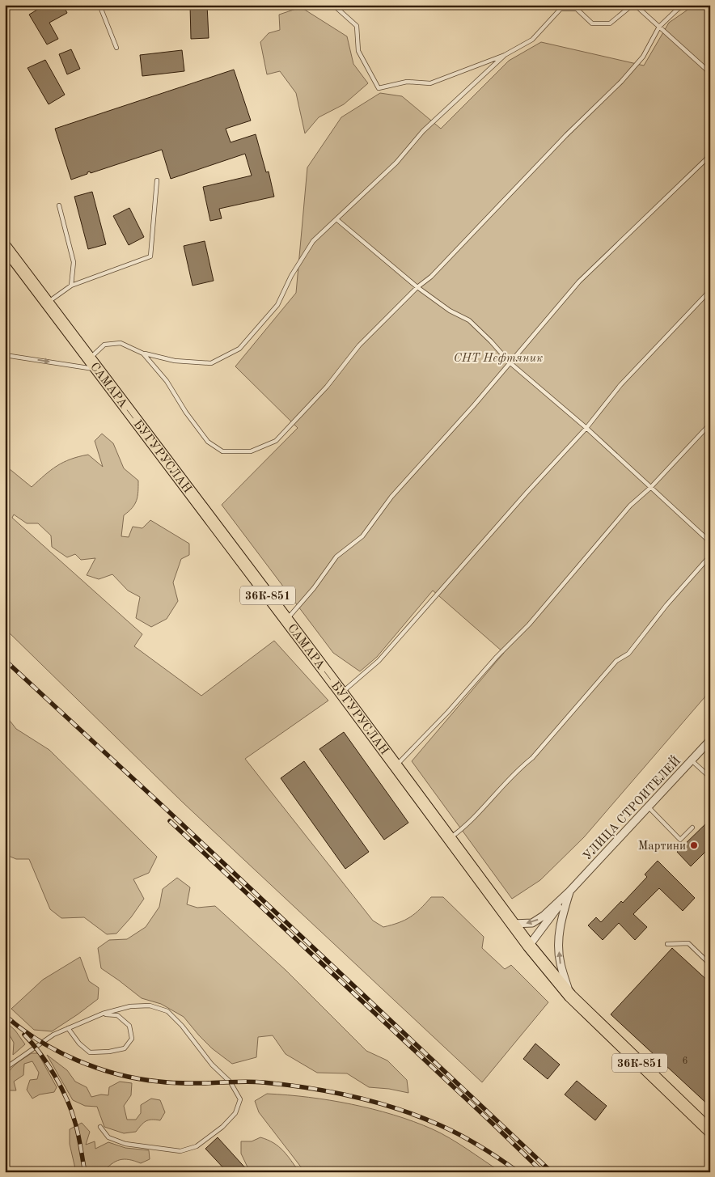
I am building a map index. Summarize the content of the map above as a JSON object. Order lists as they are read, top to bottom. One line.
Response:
{"streets":{"main road":["САМАРА — БУГУРУСЛАН","36К-851"],"street":["УЛИЦА СТРОИТЕЛЕЙ"]},"crossings":[["САМАРА — БУГУРУСЛАН","36К-851"]],"parks":["СНТ Нефтяник"],"places":["Мартини"],"house_numbers":["6"]}
